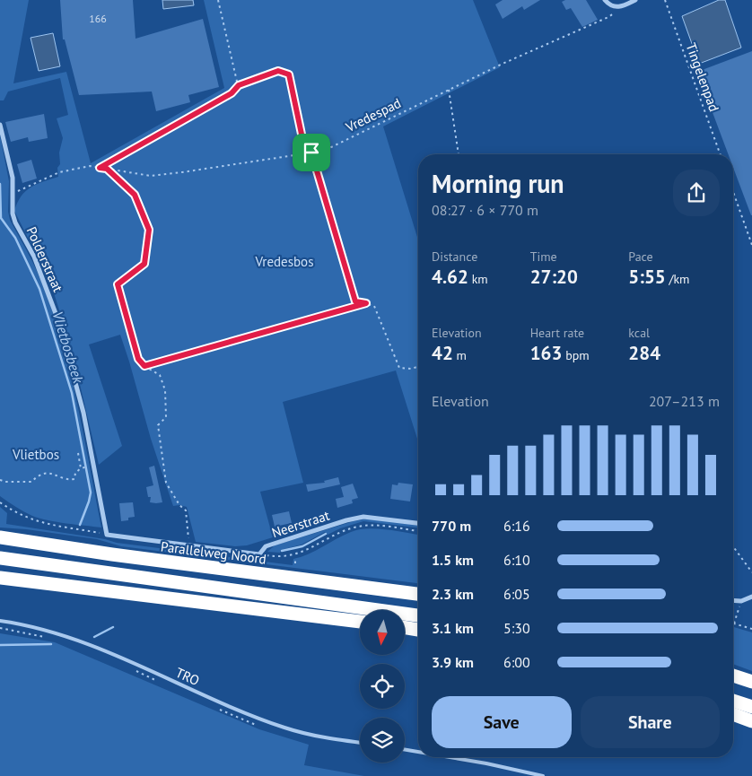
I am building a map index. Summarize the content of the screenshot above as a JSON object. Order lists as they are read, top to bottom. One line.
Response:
{"streets":{"highway":["Parallelweg Noord"],"street":["Polderstraat","Neerstraat"],"lane":["TRO"],"path":["Tingelenpad","Vredespad"]},"crossings":[["Vredespad","Polderstraat"]],"water":["Vlietbosbeek"],"parks":["Vredesbos","Vlietbos"],"house_numbers":["166"],"north":"bottom","page":{"heading":["Morning run","08:27 · 6 × 770 m"],"stats":[["Distance","4.62 km"],["Time","27:20"],["Pace","5:55 /km"],["Elevation","42 m"],["Heart rate","163 bpm"],["kcal","284"]],"chart":["Elevation","207–213 m"],"list":[{"name":"770 m","note":"6:16"},{"name":"1.5 km","note":"6:10"},{"name":"2.3 km","note":"6:05"},{"name":"3.1 km","note":"5:30"},{"name":"3.9 km","note":"6:00"}],"buttons":["Save","Share"]}}
